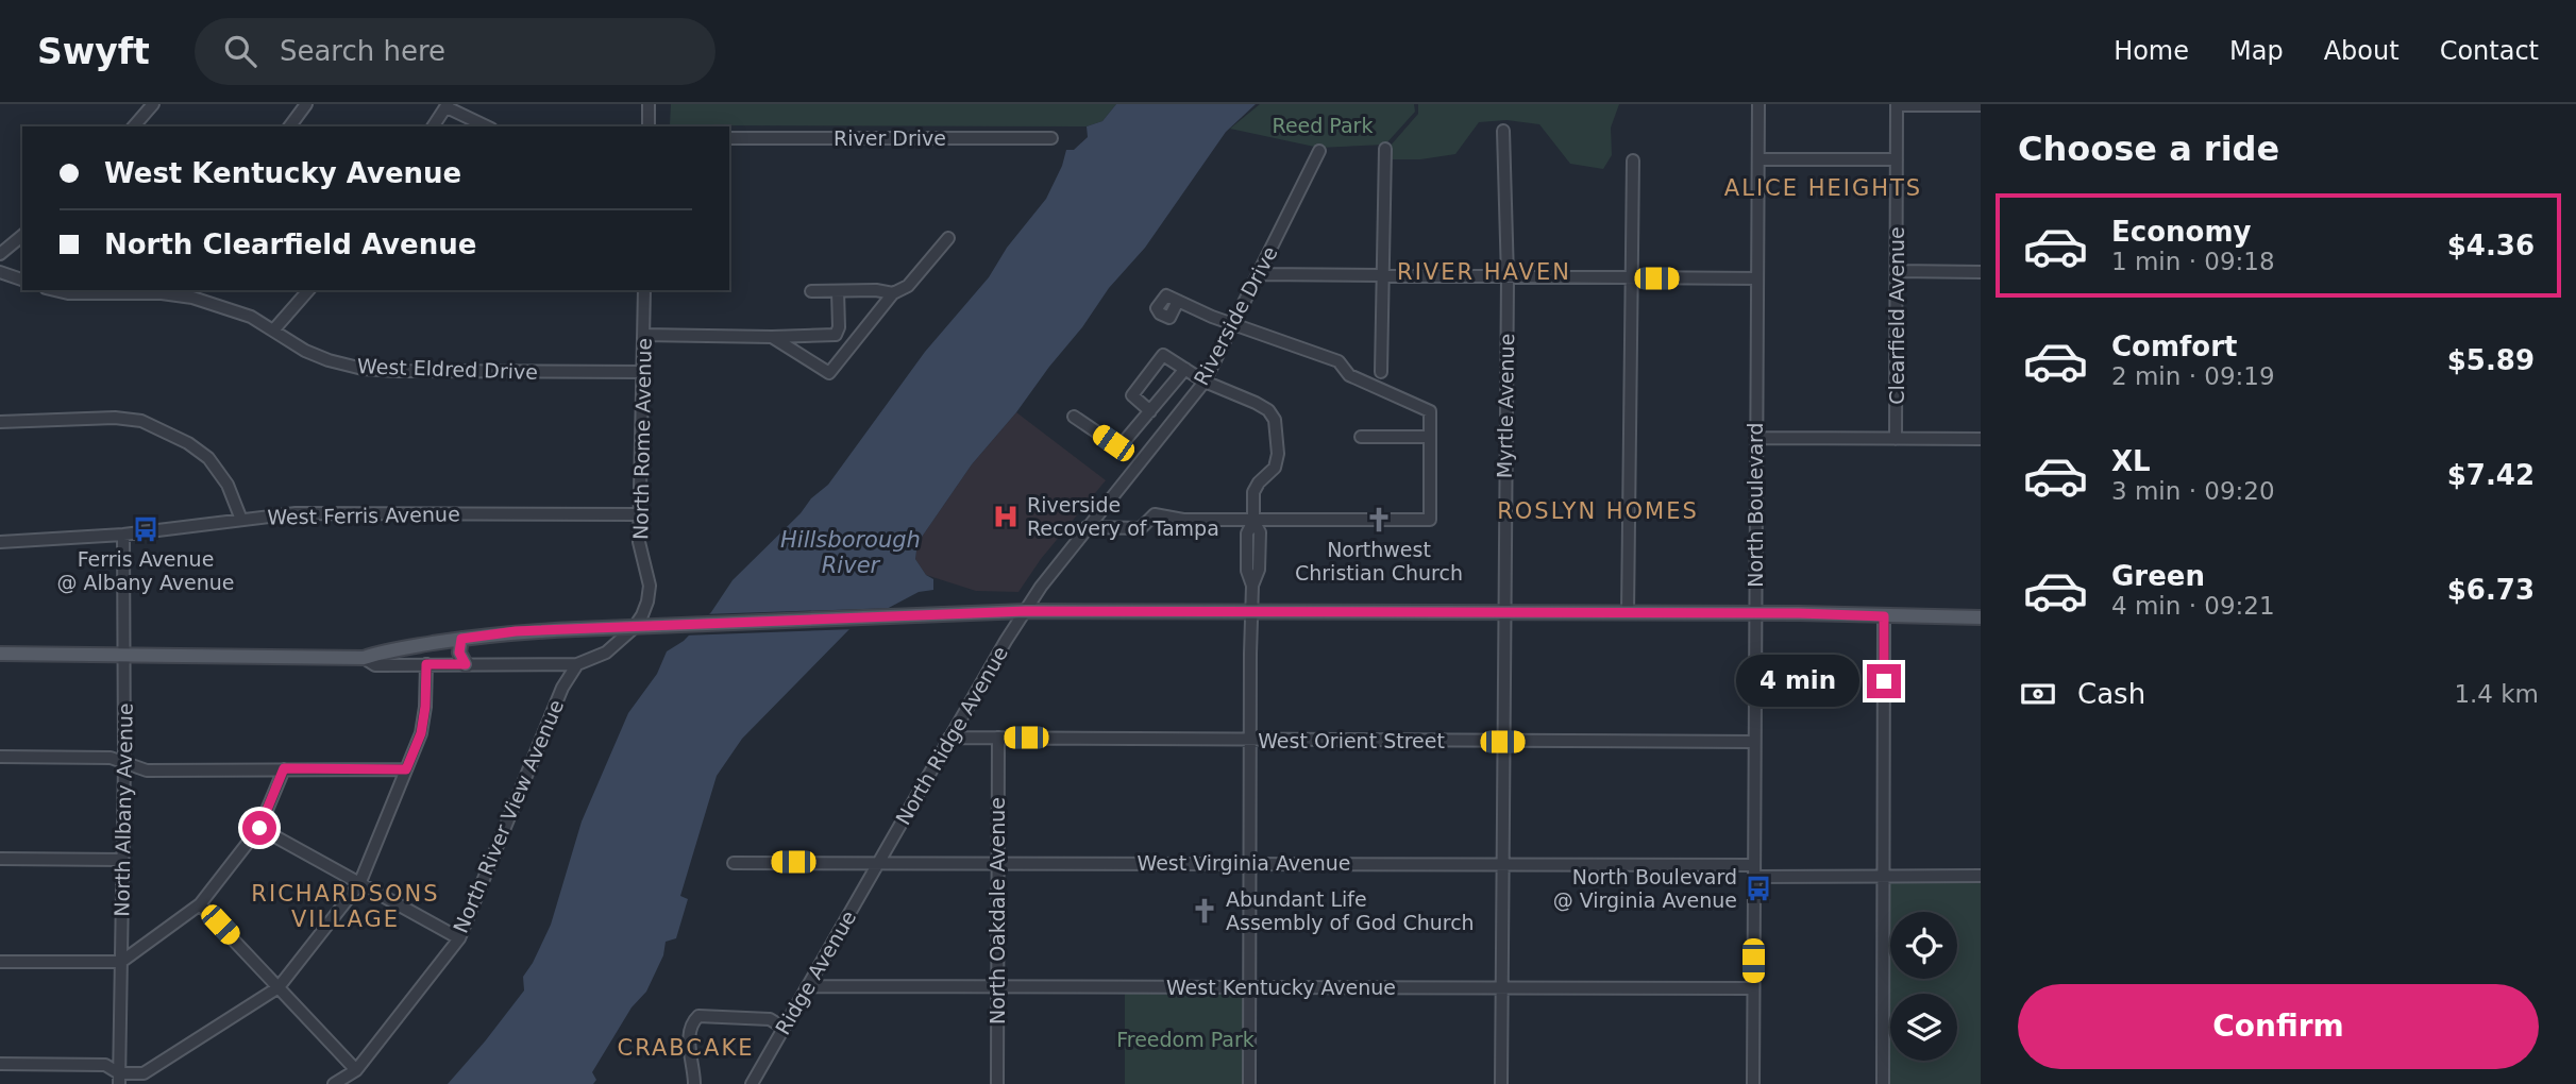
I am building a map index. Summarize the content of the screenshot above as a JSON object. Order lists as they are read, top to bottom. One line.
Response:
{"streets":{"street":["River Drive","Riverside Drive","Clearfield Avenue","West Eldred Drive","Myrtle Avenue","North Rome Avenue","North Boulevard","West Ferris Avenue","North Ridge Avenue","West Orient Street","North Albany Avenue","North River View Avenue","West Virginia Avenue","North Oakdale Avenue","Ridge Avenue","West Kentucky Avenue"]},"crossings":[["Riverside Drive","North Ridge Avenue"],["West Eldred Drive","North Rome Avenue"],["Myrtle Avenue","West Orient Street"],["Myrtle Avenue","West Virginia Avenue"],["Myrtle Avenue","West Kentucky Avenue"],["North Rome Avenue","West Ferris Avenue"],["North Rome Avenue","North River View Avenue"],["North Boulevard","West Orient Street"],["North Boulevard","West Virginia Avenue"],["North Boulevard","West Kentucky Avenue"],["West Ferris Avenue","North Albany Avenue"],["North Ridge Avenue","West Orient Street"],["North Ridge Avenue","West Virginia Avenue"],["North Ridge Avenue","Ridge Avenue"],["West Orient Street","North Oakdale Avenue"],["West Virginia Avenue","North Oakdale Avenue"],["West Virginia Avenue","Ridge Avenue"],["North Oakdale Avenue","West Kentucky Avenue"],["Ridge Avenue","West Kentucky Avenue"]],"districts":["ALICE HEIGHTS","RIVER HAVEN","ROSLYN HOMES","RICHARDSONS VILLAGE","CRABCAKE"],"water":["Hillsborough River"],"parks":["Reed Park","Freedom Park"],"places":{"hospital":["Riverside Recovery of Tampa"],"church":["Northwest Christian Church","Abundant Life Assembly of God Church"],"bus stop":["Ferris Avenue @ Albany Avenue","North Boulevard @ Virginia Avenue"]},"page":{"header":"Swyft","search":"Search here","nav":["Home","Map","About","Contact"],"heading":"Choose a ride","banner":["West Kentucky Avenue","North Clearfield Avenue"],"list":[{"name":"Economy","note":"1 min · 09:18","value":"$4.36"},{"name":"Comfort","note":"2 min · 09:19","value":"$5.89"},{"name":"XL","note":"3 min · 09:20","value":"$7.42"},{"name":"Green","note":"4 min · 09:21","value":"$6.73"}],"pay":["Cash","1.4 km"],"bubble":"4 min","buttons":"Confirm"}}
